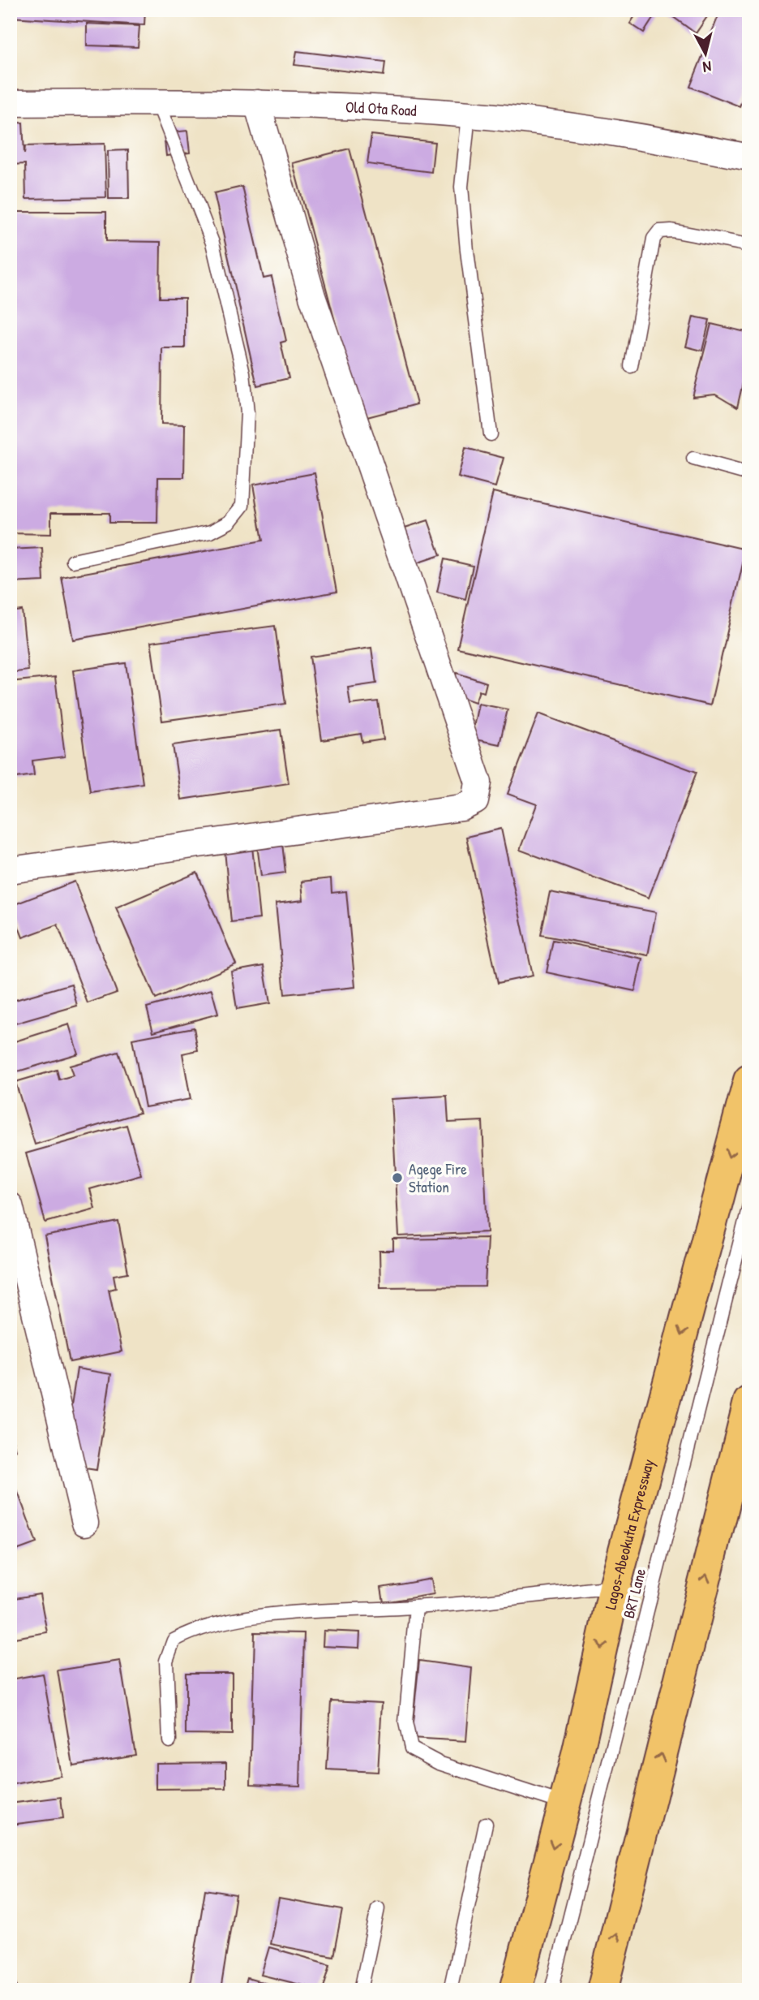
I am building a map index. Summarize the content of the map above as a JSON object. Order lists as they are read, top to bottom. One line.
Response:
{"streets":{"highway":["Lagos-Abeokuta Expressway"],"street":["Old Ota Road"],"lane":["BRT Lane"]},"places":["Agege Fire Station"],"north":"bottom"}
